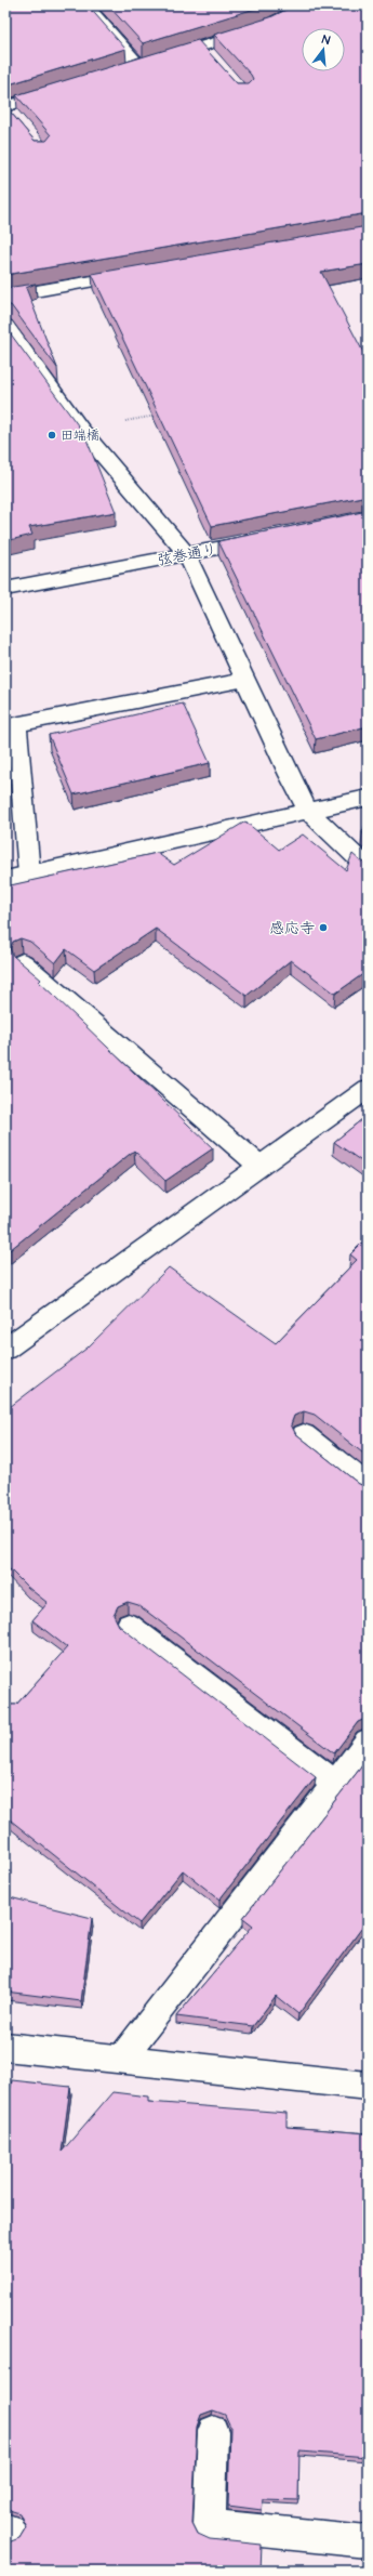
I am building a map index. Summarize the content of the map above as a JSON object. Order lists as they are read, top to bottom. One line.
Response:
{"streets":{"street":["弦巻通り"]},"places":["田端橋","感応寺"],"north":"top"}
